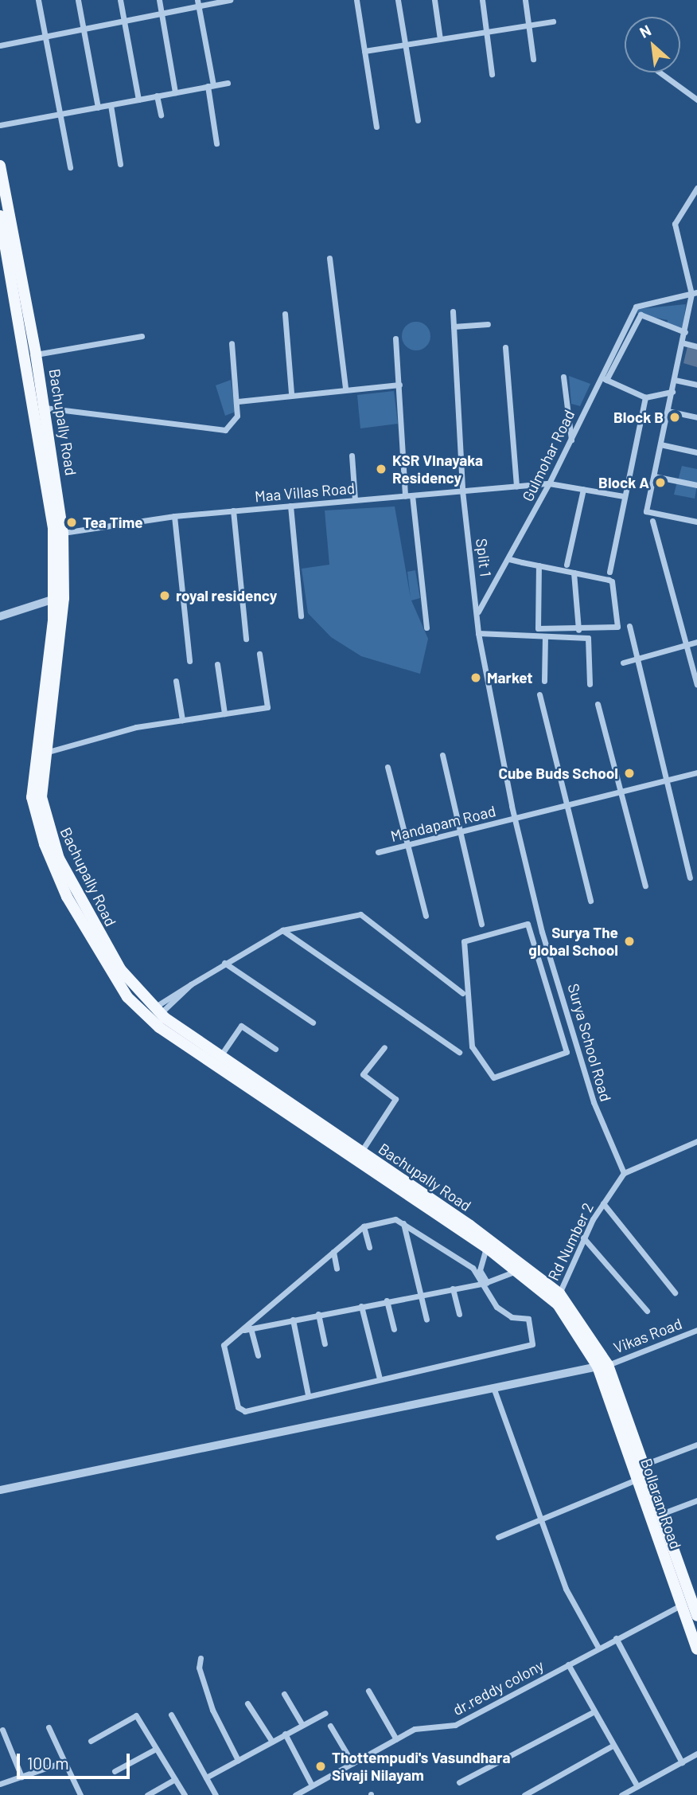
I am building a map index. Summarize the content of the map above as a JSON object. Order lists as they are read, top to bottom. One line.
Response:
{"streets":{"main road":["Bachupally Road","Bollaram Road"],"street":["Gulmohar Road","Maa Villas Road","Split 1","Mandapam Road","Surya School Road","Rd Number 2","Vikas Road","dr.reddy colony"]},"crossings":[["Bachupally Road","Maa Villas Road"],["Bachupally Road","Rd Number 2"],["Bachupally Road","Vikas Road"],["Bachupally Road","Bollaram Road"],["Gulmohar Road","Maa Villas Road"],["Gulmohar Road","Split 1"],["Maa Villas Road","Split 1"],["Split 1","Mandapam Road"],["Split 1","Surya School Road"],["Mandapam Road","Surya School Road"],["Surya School Road","Rd Number 2"],["Vikas Road","Bollaram Road"],["Bollaram Road","dr.reddy colony"]],"places":["Block B","KSR VInayaka Residency","Block A","Tea Time","royal residency","Market","Cube Buds School","Surya The global School","Thottempudi's Vasundhara Sivaji Nilayam"],"scale_bar":"100 m","north":"top left"}
